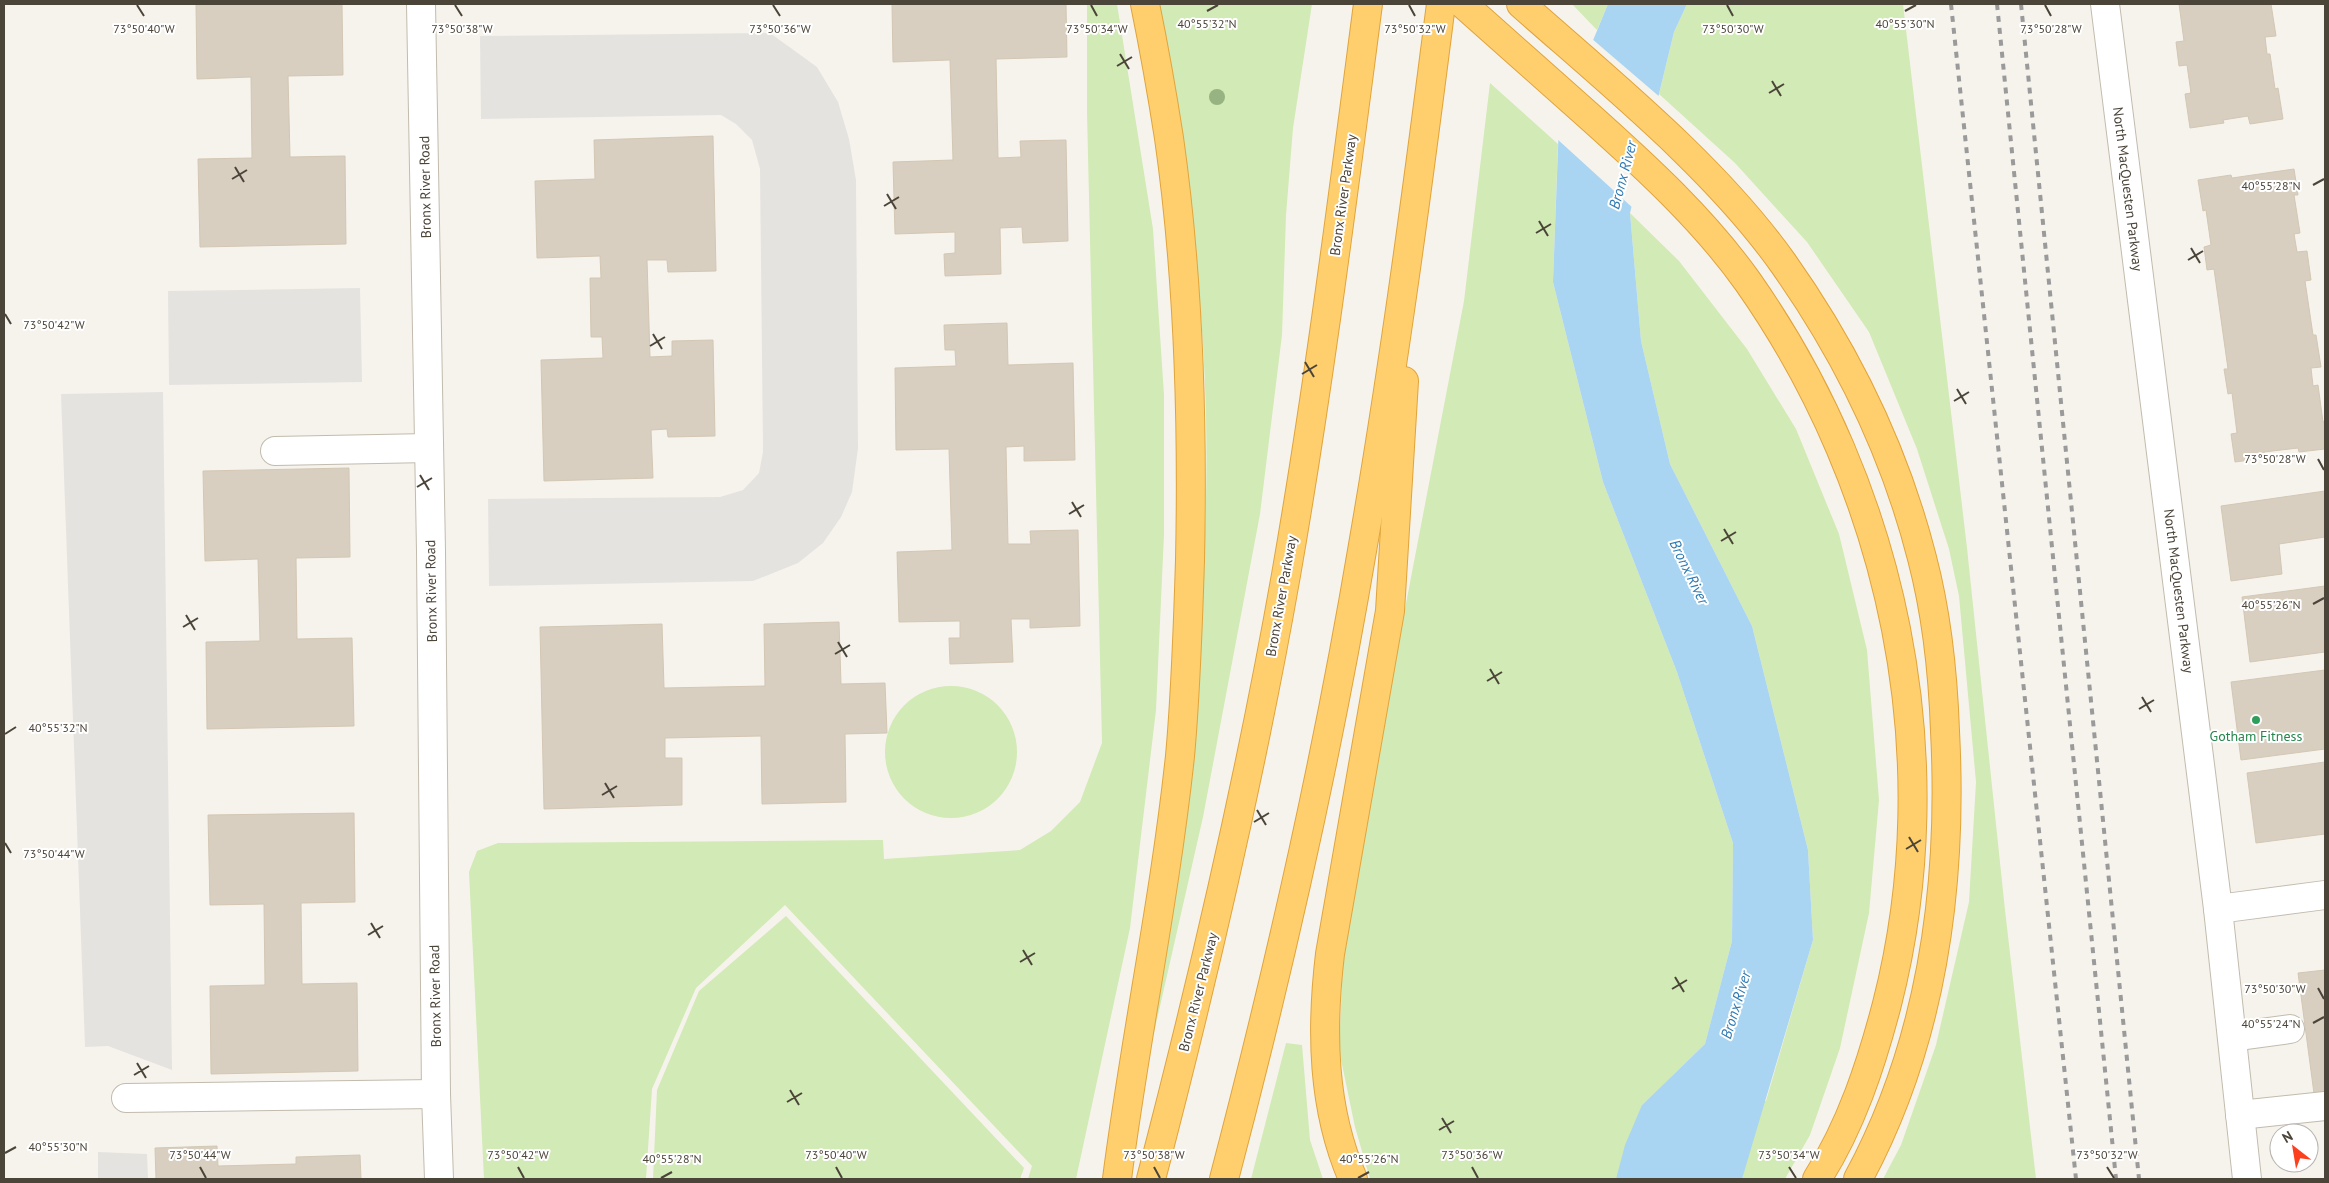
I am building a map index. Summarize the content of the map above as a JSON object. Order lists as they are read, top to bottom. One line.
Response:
{"streets":{"highway":["Bronx River Parkway"],"street":["Bronx River Road","North MacQuesten Parkway"]},"water":["Bronx River"],"places":["Gotham Fitness"],"north":"top left","coordinates":["40°55'32\"N","40°55'30\"N","73°50'28\"W","73°50'40\"W","73°50'38\"W","73°50'36\"W","73°50'34\"W","73°50'32\"W","73°50'30\"W","40°55'28\"N","73°50'42\"W","40°55'26\"N","73°50'44\"W","40°55'24\"N"]}
